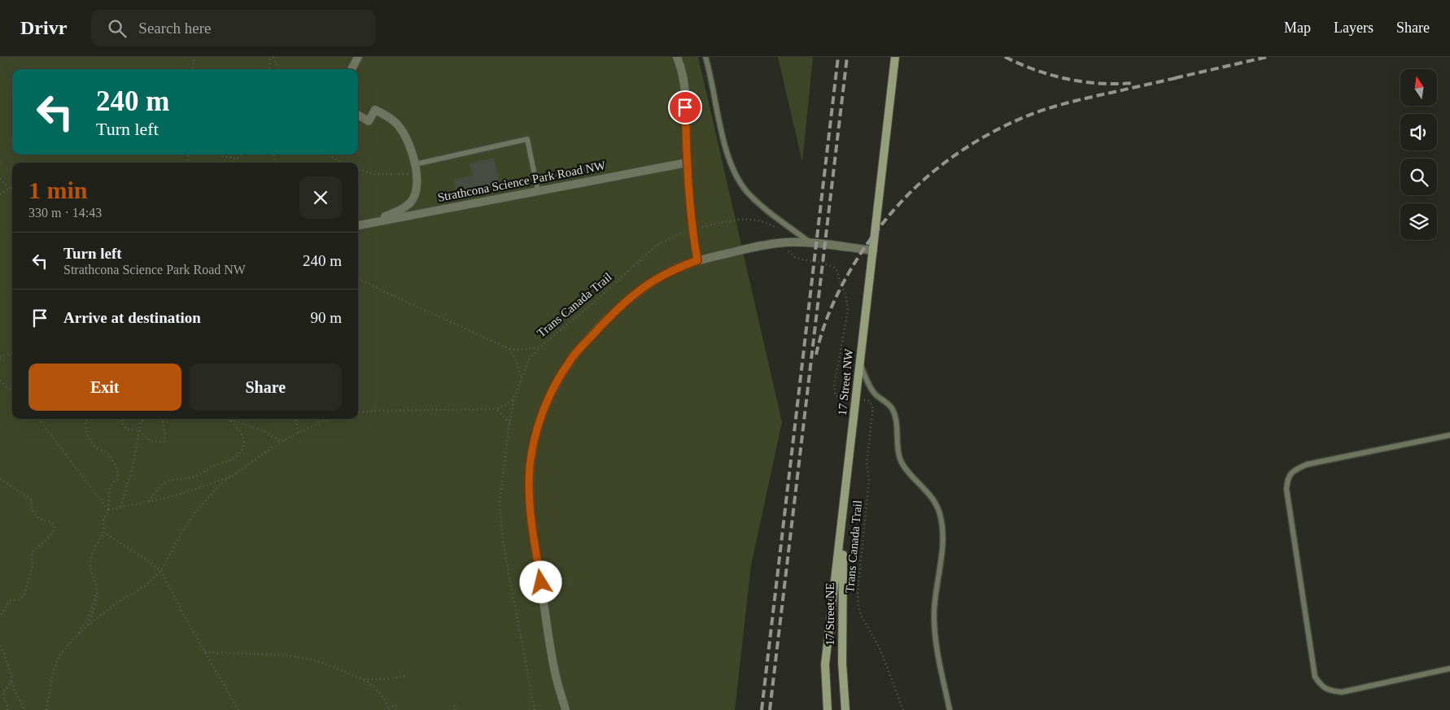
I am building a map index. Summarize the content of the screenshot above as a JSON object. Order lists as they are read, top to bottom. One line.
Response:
{"streets":{"main road":["17 Street NW","17 Street NE"],"street":["Strathcona Science Park Road NW"],"path":["Trans Canada Trail"]},"crossings":[["17 Street NW","17 Street NE"]],"north":"top","page":{"header":"Drivr","search":"Search here","nav":["Map","Layers","Share"],"turn":["240 m","Turn left"],"heading":["1 min","330 m · 14:43"],"list":[{"name":"Turn left","note":"Strathcona Science Park Road NW","value":"240 m"},{"name":"Arrive at destination","value":"90 m"}],"buttons":["Exit","Share"]}}
